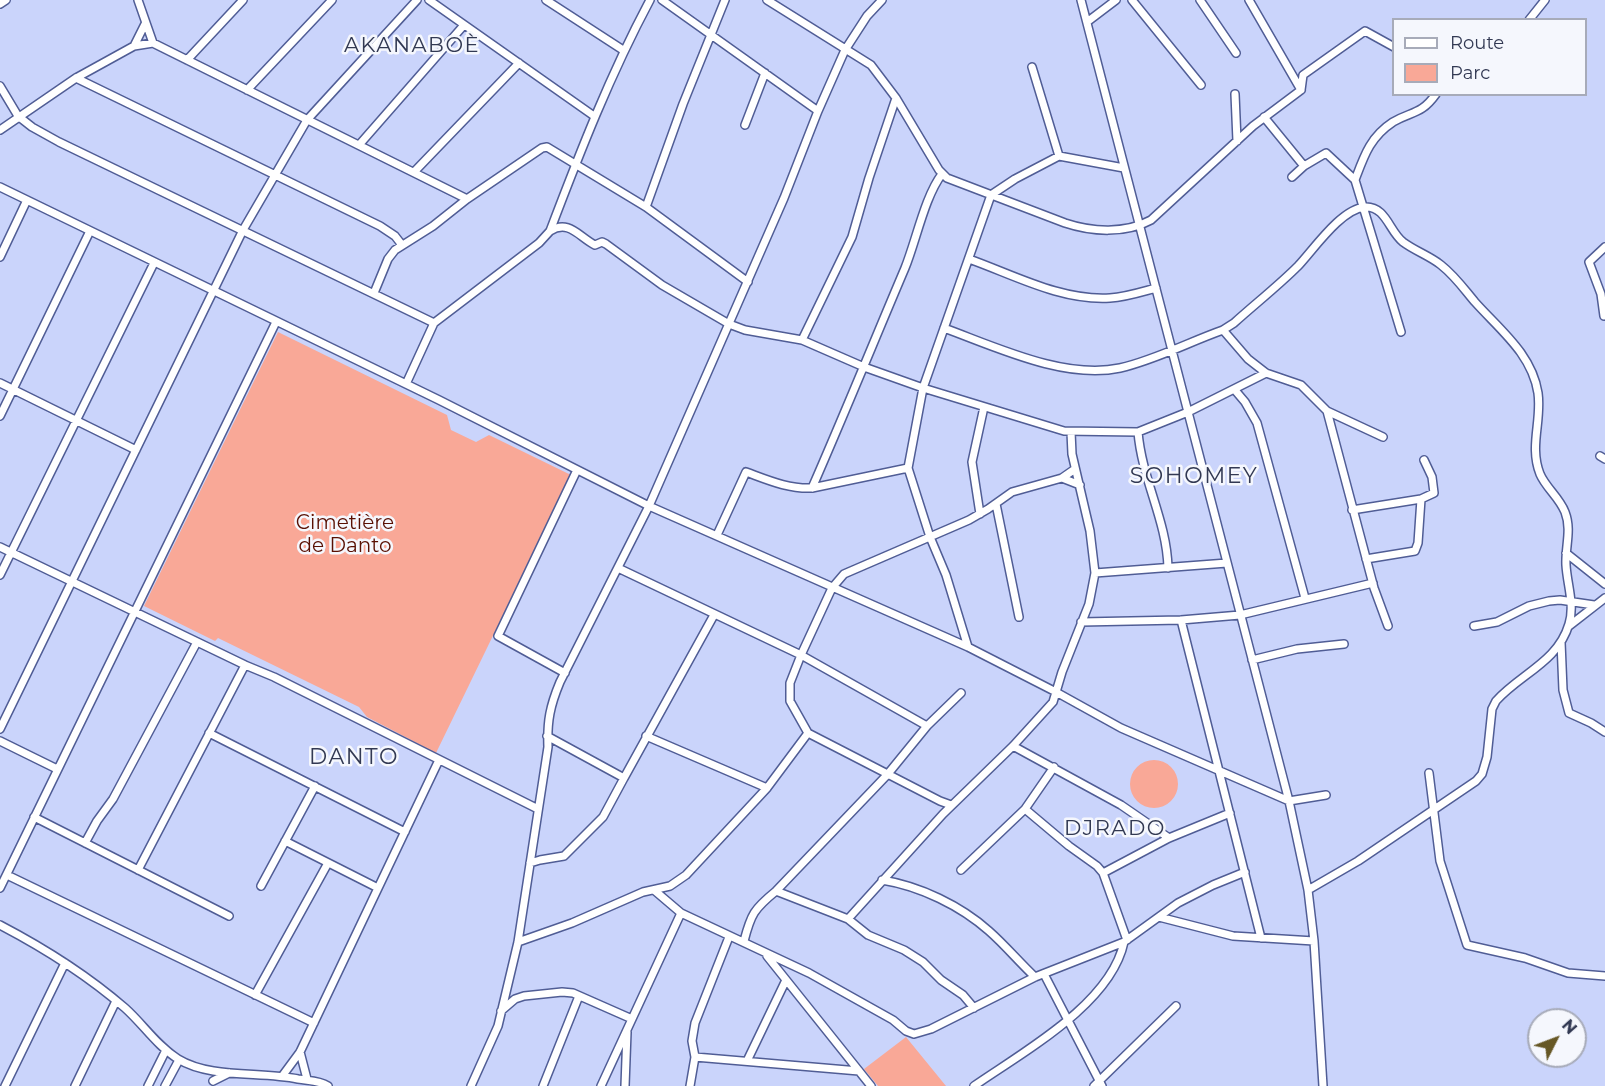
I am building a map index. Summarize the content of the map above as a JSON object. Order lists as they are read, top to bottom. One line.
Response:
{"districts":["AKANABOÈ","SOHOMEY","DANTO","DJRADO"],"parks":["Cimetière de Danto"],"legend":["Route","Parc"],"north":"top right"}
